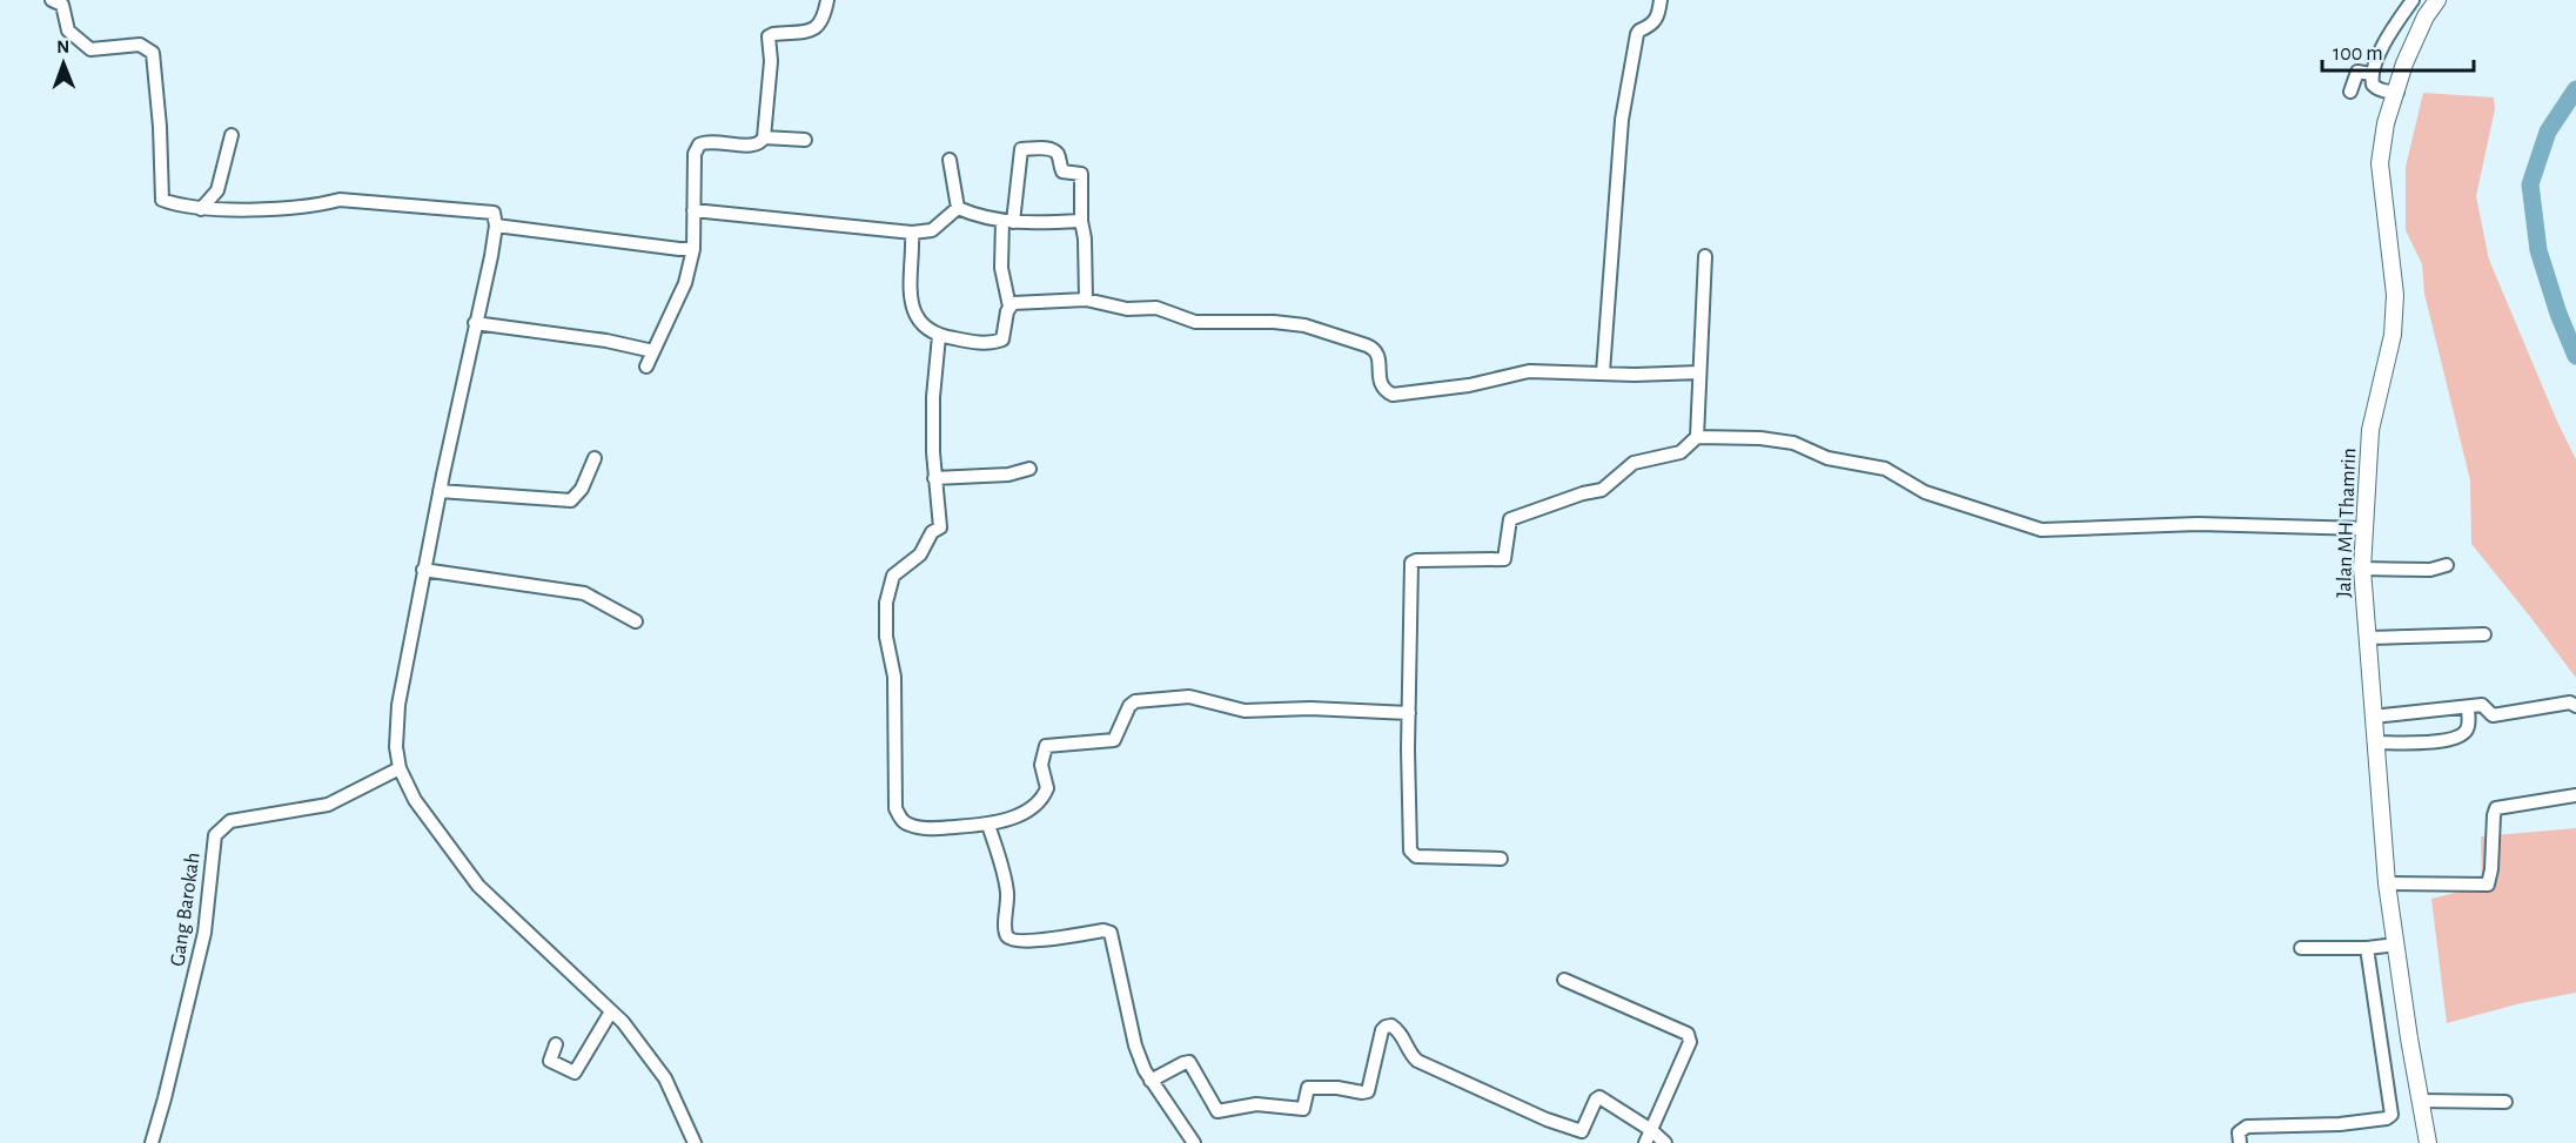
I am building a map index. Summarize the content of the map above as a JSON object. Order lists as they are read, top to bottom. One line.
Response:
{"streets":{"street":["Jalan MH Thamrin","Gang Barokah"]},"scale_bar":"100 m","north":"top"}
